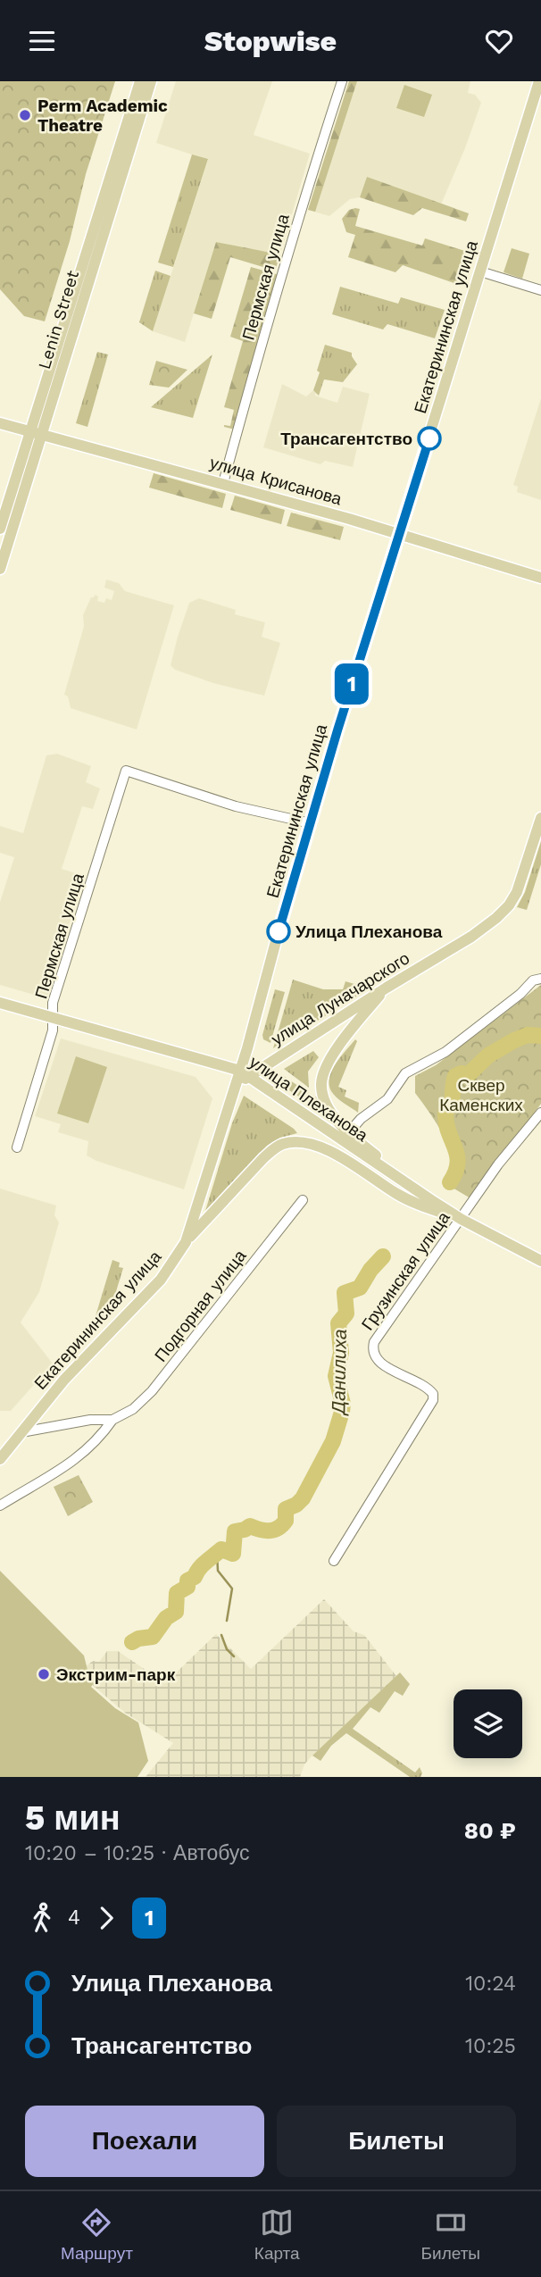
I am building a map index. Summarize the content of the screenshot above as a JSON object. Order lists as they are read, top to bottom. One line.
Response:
{"streets":{"main road":["Lenin Street","Екатерининская улица","улица Крисанова","улица Луначарского","улица Плеханова"],"street":["Пермская улица","Грузинская улица","Подгорная улица"]},"crossings":[["Пермская улица","Екатерининская улица"],["Пермская улица","улица Крисанова"],["Пермская улица","улица Плеханова"],["Lenin Street","улица Крисанова"],["Екатерининская улица","улица Крисанова"],["Екатерининская улица","улица Луначарского"],["Екатерининская улица","улица Плеханова"],["Екатерининская улица","Подгорная улица"],["улица Луначарского","улица Плеханова"],["улица Плеханова","Грузинская улица"]],"water":["Данилиха"],"parks":["Сквер Каменских"],"places":["Perm Academic Theatre","Трансагентство","Улица Плеханова","Экстрим-парк"],"lines":["bus line 1"],"page":{"header":"Stopwise","on_map":"1","heading":["5 мин","10:20 – 10:25 · Автобус","80 ₽"],"legs":["4","1"],"list":[{"name":"Улица Плеханова","value":"10:24"},{"name":"Трансагентство","value":"10:25"}],"buttons":["Поехали","Билеты"],"tabs":["Маршрут","Карта","Билеты"]}}
